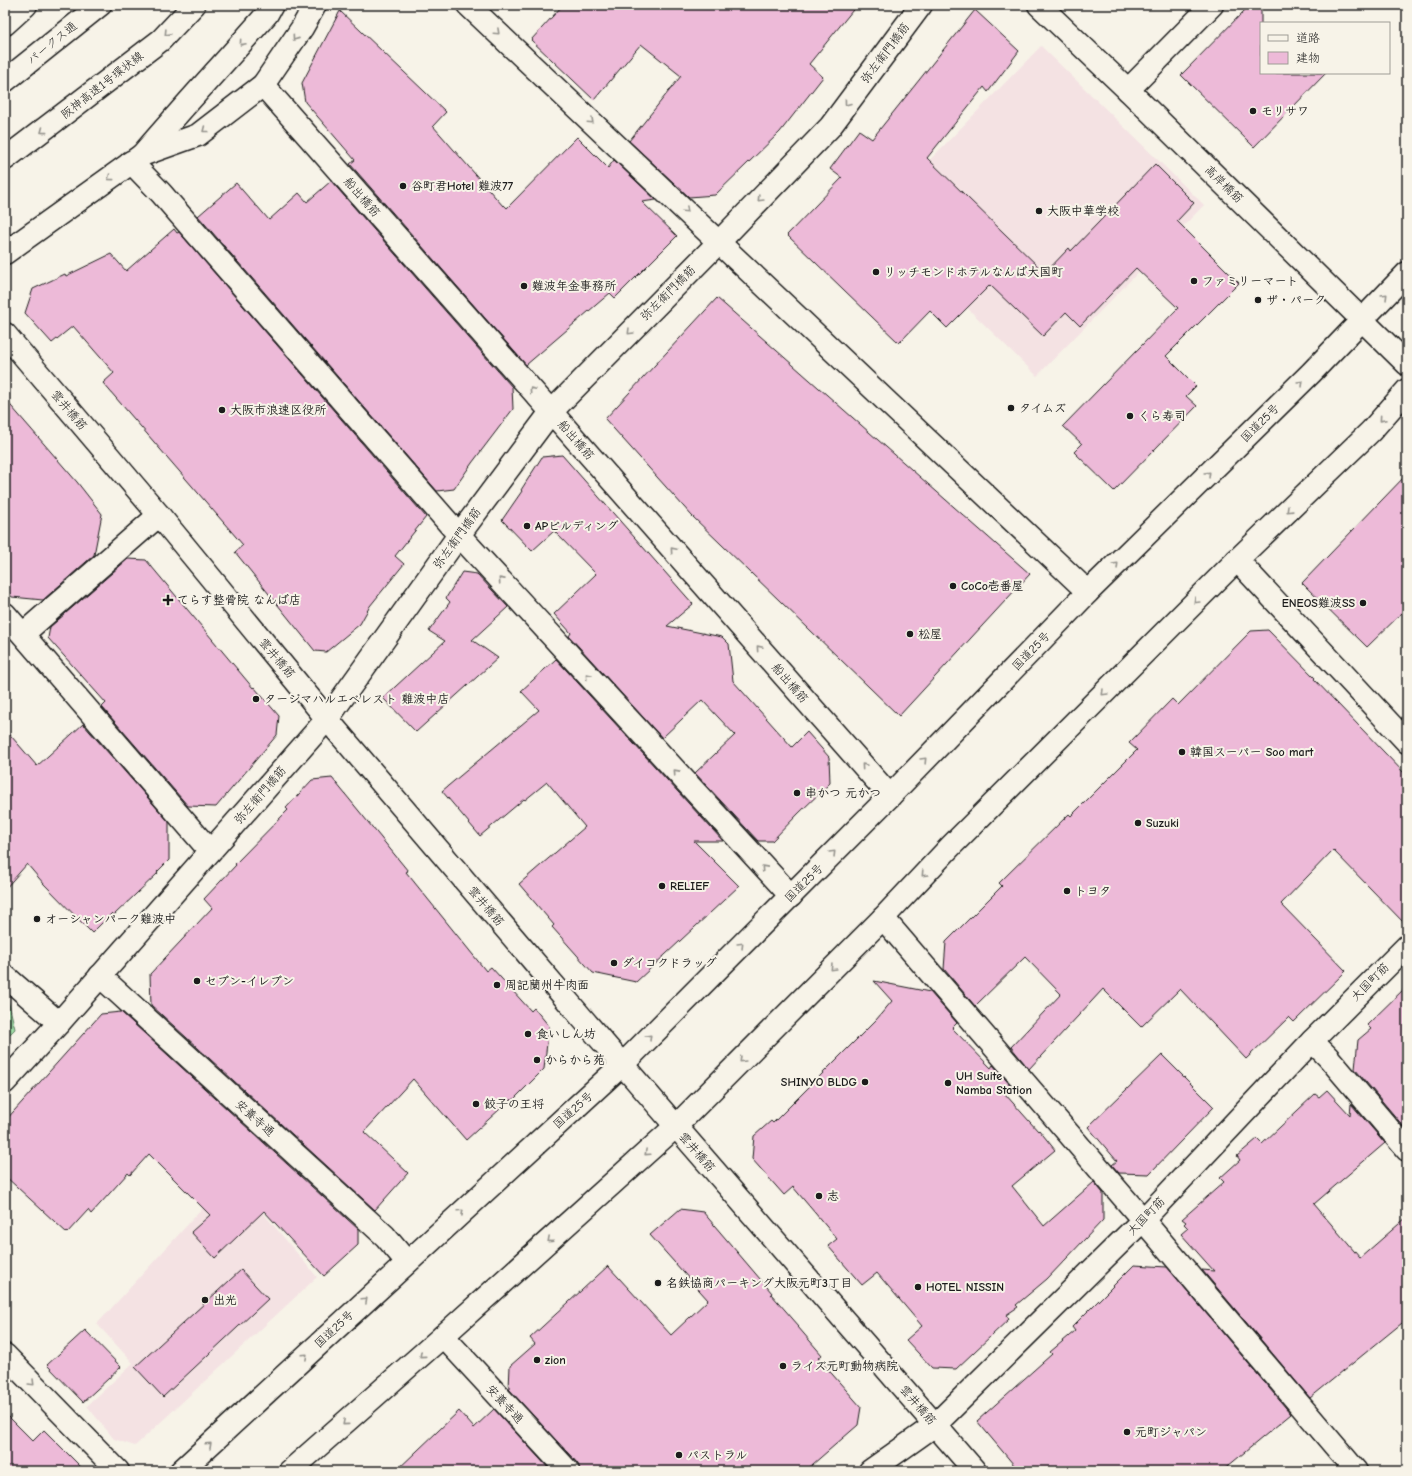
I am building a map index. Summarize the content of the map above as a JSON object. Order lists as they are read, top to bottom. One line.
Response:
{"streets":{"main road":["パークス通","弥左衛門橋筋","阪神高速1号環状線","高岸橋筋","船出橋筋","雲井橋筋","国道25号","大国町筋","安養寺通"]},"crossings":[["弥左衛門橋筋","船出橋筋"],["弥左衛門橋筋","雲井橋筋"],["弥左衛門橋筋","安養寺通"],["高岸橋筋","国道25号"],["船出橋筋","国道25号"],["雲井橋筋","国道25号"],["雲井橋筋","大国町筋"],["国道25号","安養寺通"]],"one_way":["弥左衛門橋筋"],"places":{"other":["モリサワ","谷町君Hotel 難波77","大阪中華学校","リッチモンドホテルなんば大国町","ファミリーマート","難波年金事務所","ザ・パーク","タイムズ","大阪市浪速区役所","くら寿司","APビルディング","CoCo壱番屋","ENEOS難波SS","松屋","タージマハルエベレスト 難波中店","韓国スーパー Soo mart","串かつ 元かつ","Suzuki","RELIEF","トヨタ","オーシャンパーク難波中","ダイコクドラッグ","セブン-イレブン","周記蘭州牛肉面","食いしん坊","からから苑","SHINYO BLDG","UH Suite Namba Station","餃子の王将","志","名鉄協商パーキング大阪元町3丁目","HOTEL NISSIN","出光","zion","ライズ元町動物病院","元町ジャパン","パストラル"],"health":["てらす整骨院 なんば店"]},"legend":["道路","建物"]}
